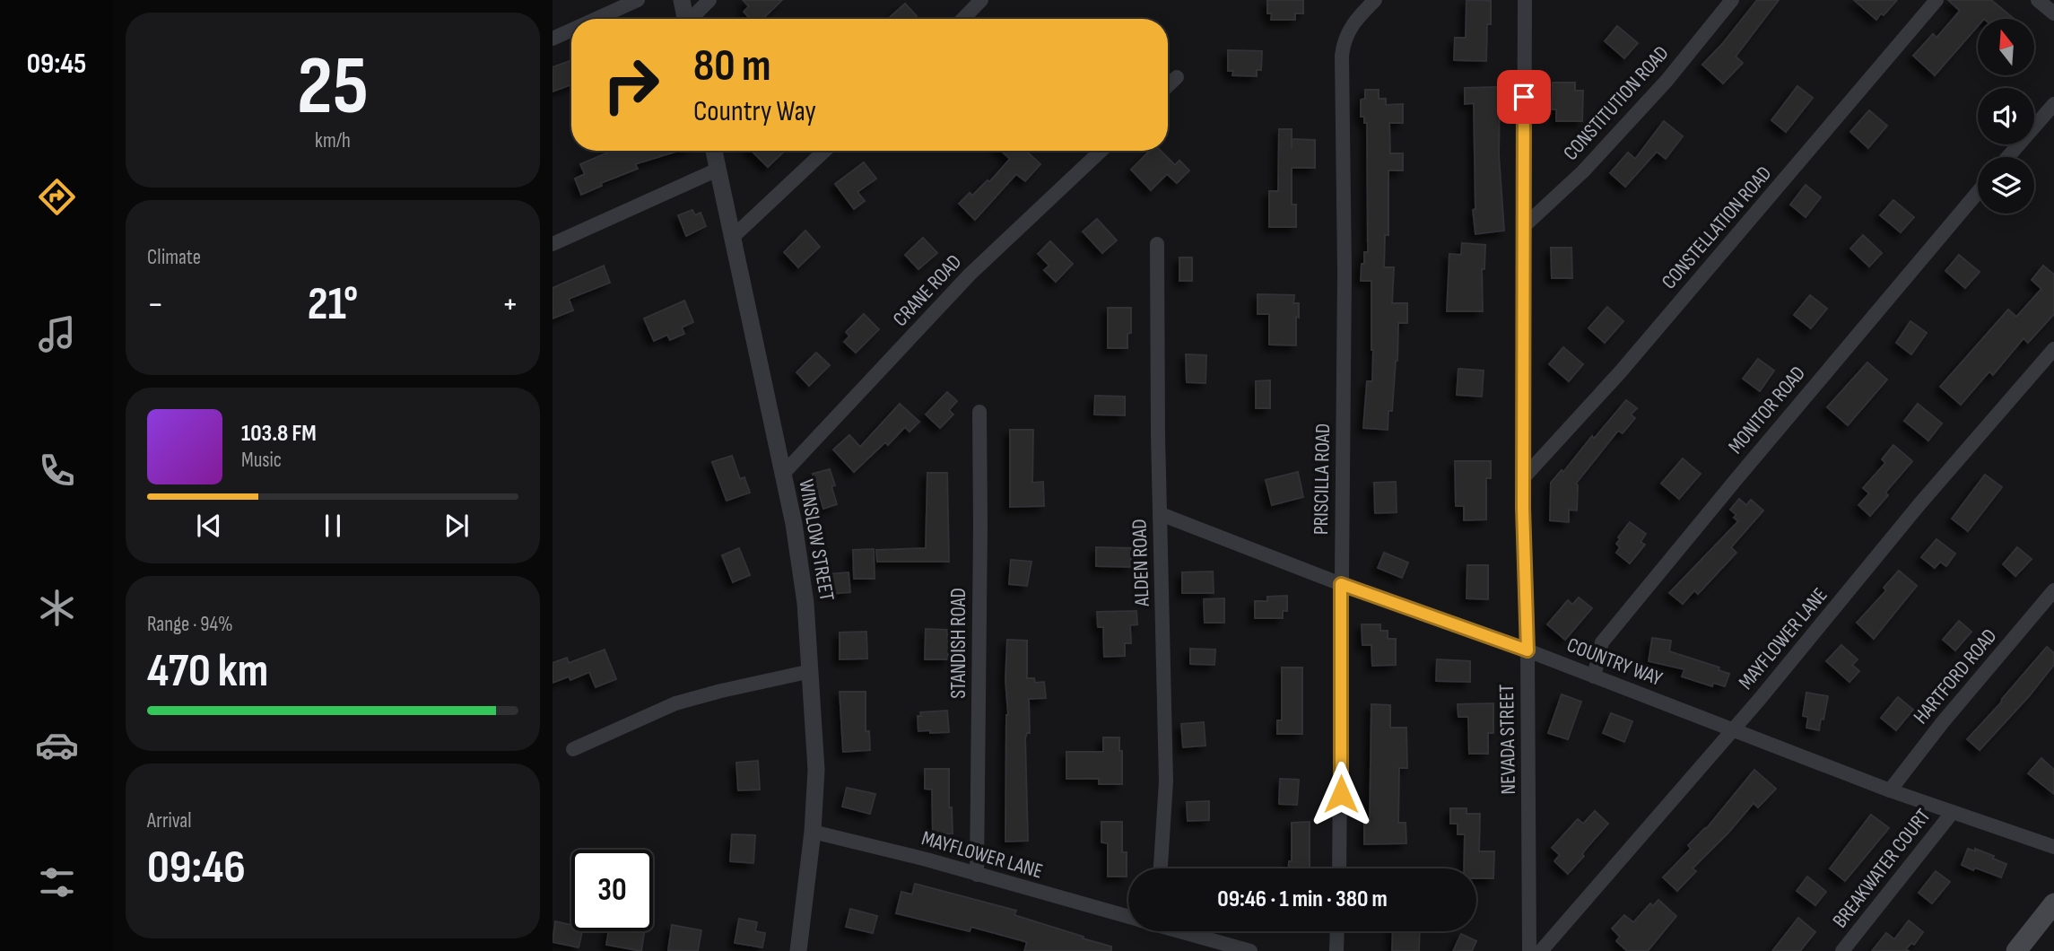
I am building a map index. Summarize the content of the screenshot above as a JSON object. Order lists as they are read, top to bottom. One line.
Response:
{"streets":{"street":["CONSTITUTION ROAD","CONSTELLATION ROAD","CRANE ROAD","MONITOR ROAD","PRISCILLA ROAD","WINSLOW STREET","ALDEN ROAD","MAYFLOWER LANE","STANDISH ROAD","COUNTRY WAY","HARTFORD ROAD","NEVADA STREET","BREAKWATER COURT"]},"crossings":[["CONSTITUTION ROAD","NEVADA STREET"],["CONSTELLATION ROAD","NEVADA STREET"],["CRANE ROAD","WINSLOW STREET"],["MONITOR ROAD","COUNTRY WAY"],["PRISCILLA ROAD","COUNTRY WAY"],["WINSLOW STREET","MAYFLOWER LANE"],["ALDEN ROAD","COUNTRY WAY"],["MAYFLOWER LANE","STANDISH ROAD"],["MAYFLOWER LANE","COUNTRY WAY"],["COUNTRY WAY","HARTFORD ROAD"],["COUNTRY WAY","NEVADA STREET"],["COUNTRY WAY","BREAKWATER COURT"]],"north":"top","page":{"tabs":"09:45","tile":[["25","km/h"],"Climate",["Range · 94%","470 km"],["Arrival","09:46"]],"turn":["80 m","Country Way"],"heat":["−","21°","+"],"song":["103.8 FM","Music"],"limit":"30","trip":"09:46 · 1 min · 380 m"}}
